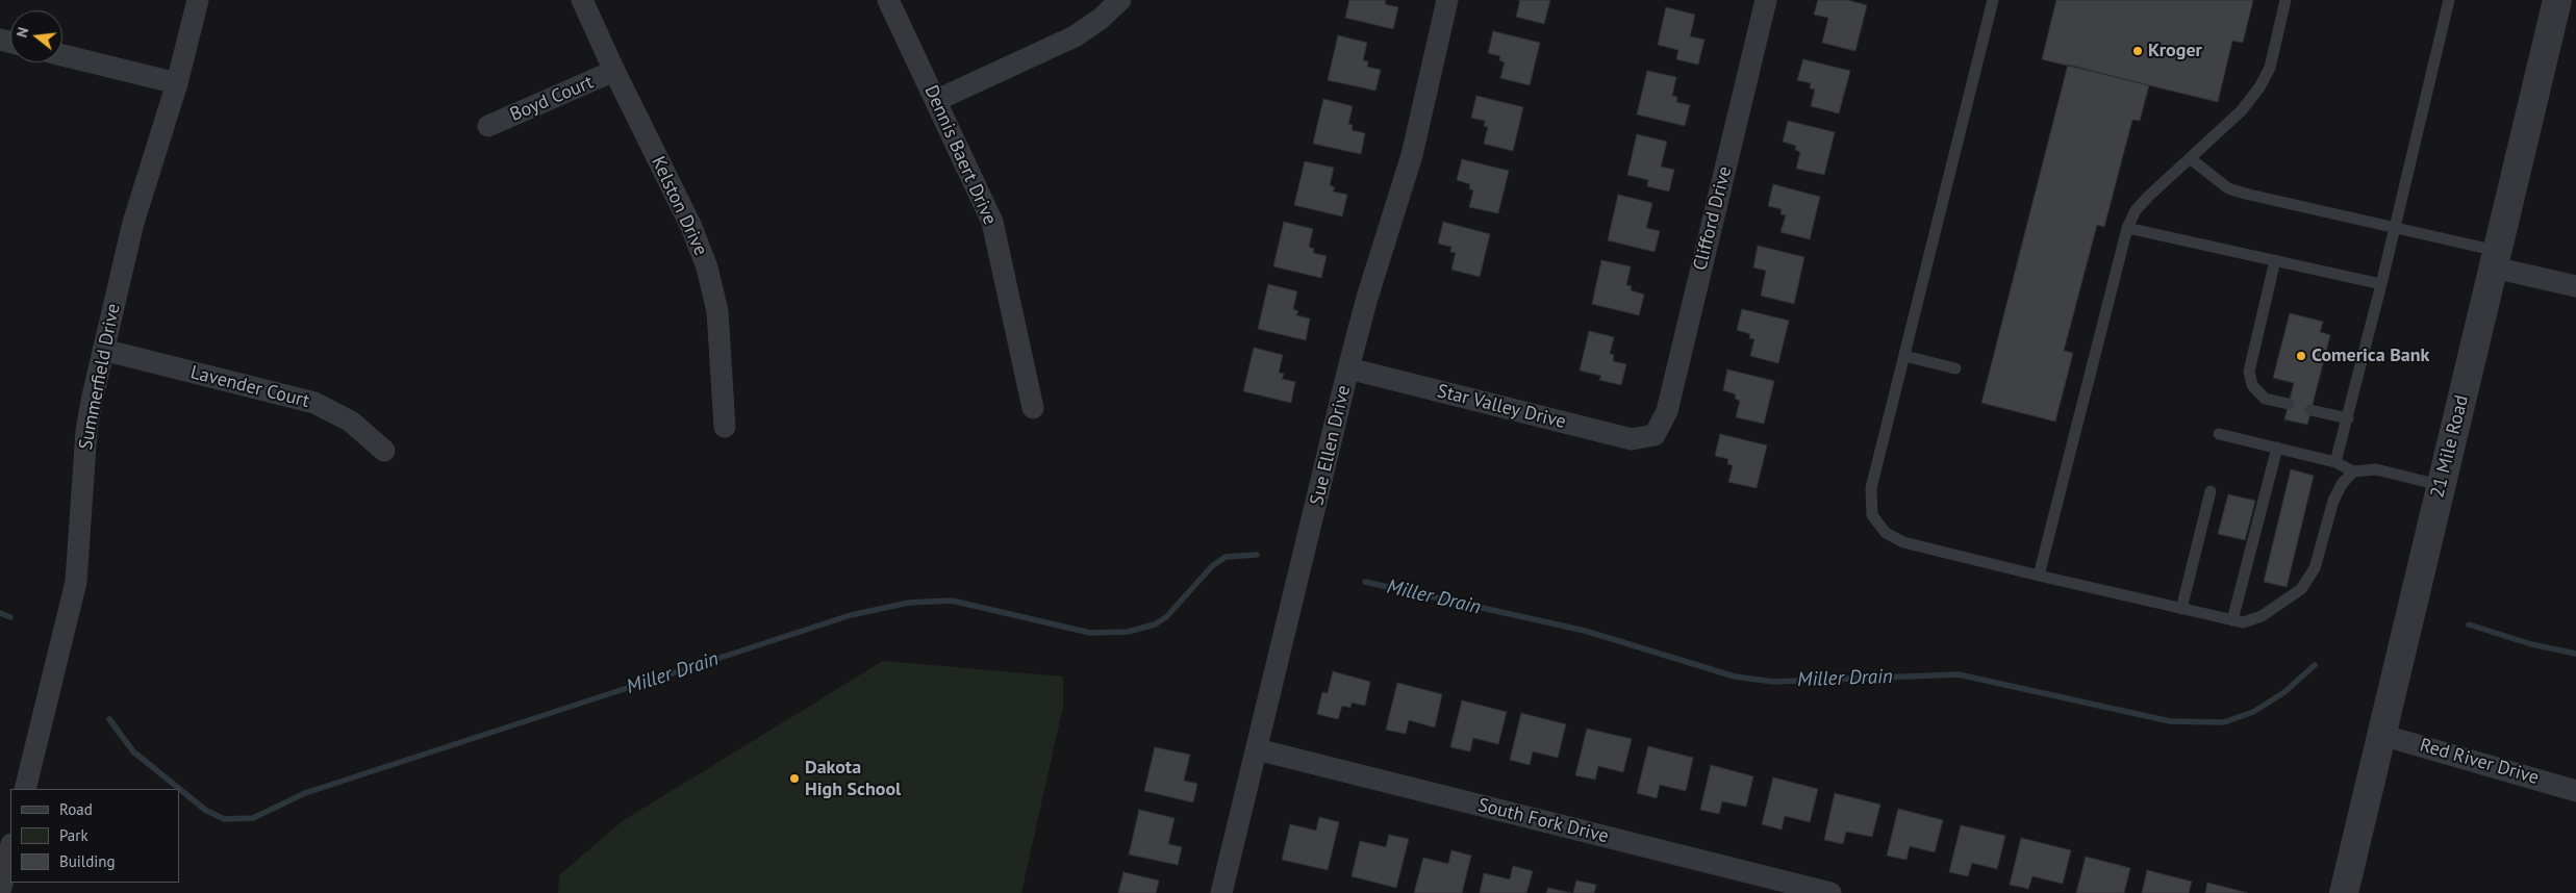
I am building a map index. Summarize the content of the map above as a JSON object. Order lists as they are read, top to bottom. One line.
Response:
{"streets":{"street":["Boyd Court","Dennis Baert Drive","Kelston Drive","Clifford Drive","Summerfield Drive","Lavender Court","Star Valley Drive","Sue Ellen Drive","21 Mile Road","Red River Drive","South Fork Drive"]},"crossings":[["Boyd Court","Kelston Drive"],["Clifford Drive","Star Valley Drive"],["Summerfield Drive","Lavender Court"],["Star Valley Drive","Sue Ellen Drive"],["Sue Ellen Drive","South Fork Drive"],["21 Mile Road","Red River Drive"]],"water":["Miller Drain"],"places":["Kroger","Comerica Bank","Dakota High School"],"legend":["Road","Park","Building"],"north":"left"}
